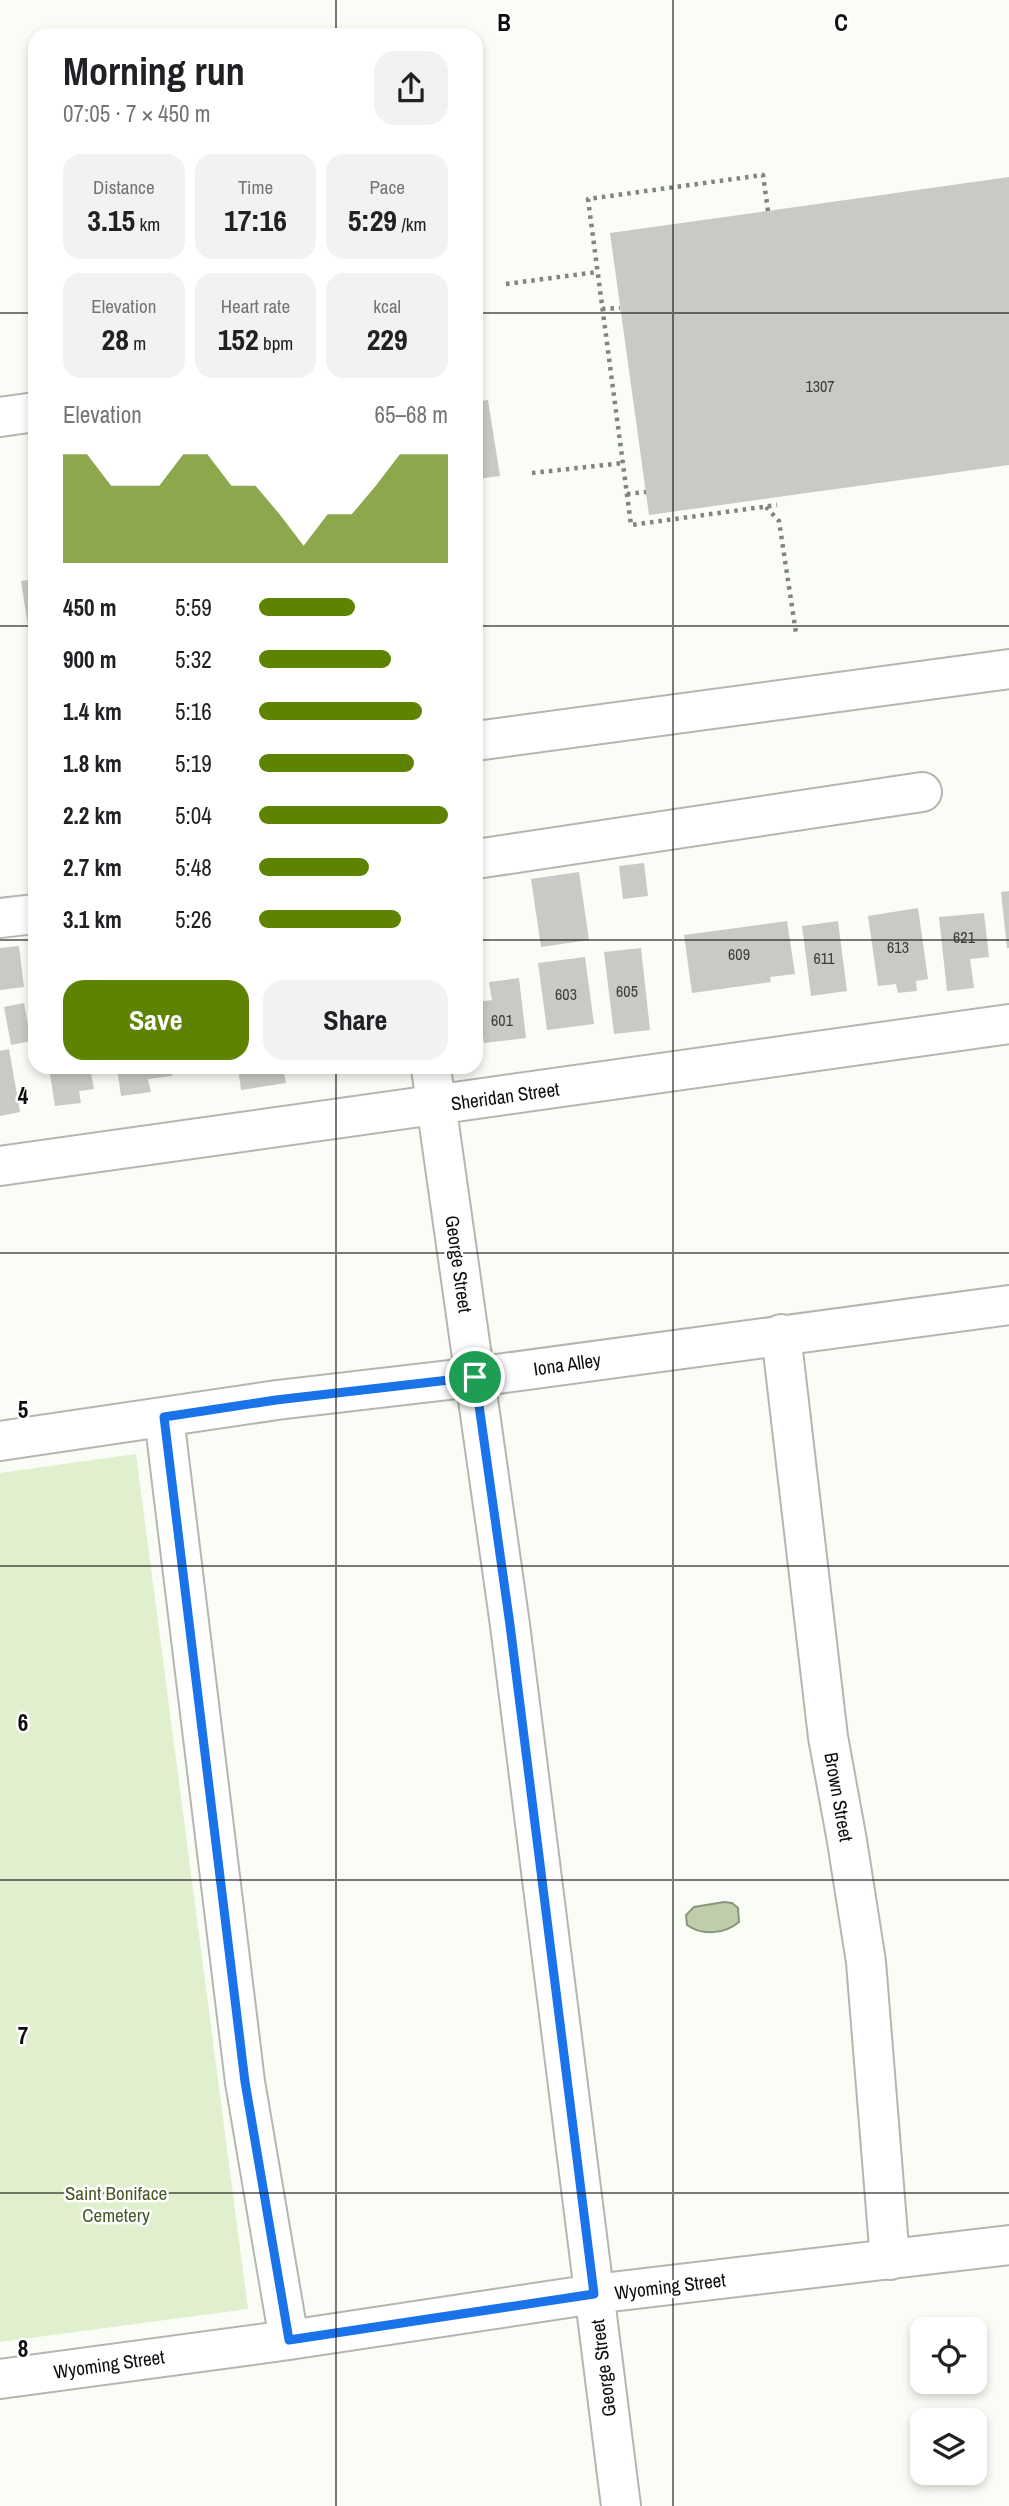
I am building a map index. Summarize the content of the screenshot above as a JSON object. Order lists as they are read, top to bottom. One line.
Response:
{"streets":{"street":["Sheridan Street","George Street","Iona Alley","Brown Street","Wyoming Street"]},"crossings":[["Sheridan Street","George Street"],["George Street","Iona Alley"],["George Street","Wyoming Street"],["Iona Alley","Brown Street"],["Brown Street","Wyoming Street"]],"parks":["Saint Boniface Cemetery"],"house_numbers":["1307","621","613","609","611","605","603","601"],"page":{"heading":["Morning run","07:05 · 7 × 450 m"],"stats":[["Distance","3.15 km"],["Time","17:16"],["Pace","5:29 /km"],["Elevation","28 m"],["Heart rate","152 bpm"],["kcal","229"]],"chart":["Elevation","65–68 m"],"list":[{"name":"450 m","note":"5:59"},{"name":"900 m","note":"5:32"},{"name":"1.4 km","note":"5:16"},{"name":"1.8 km","note":"5:19"},{"name":"2.2 km","note":"5:04"},{"name":"2.7 km","note":"5:48"},{"name":"3.1 km","note":"5:26"}],"buttons":["Save","Share"]},"grid":{"columns":["B","C"],"rows":["4","5","6","7","8"]}}
